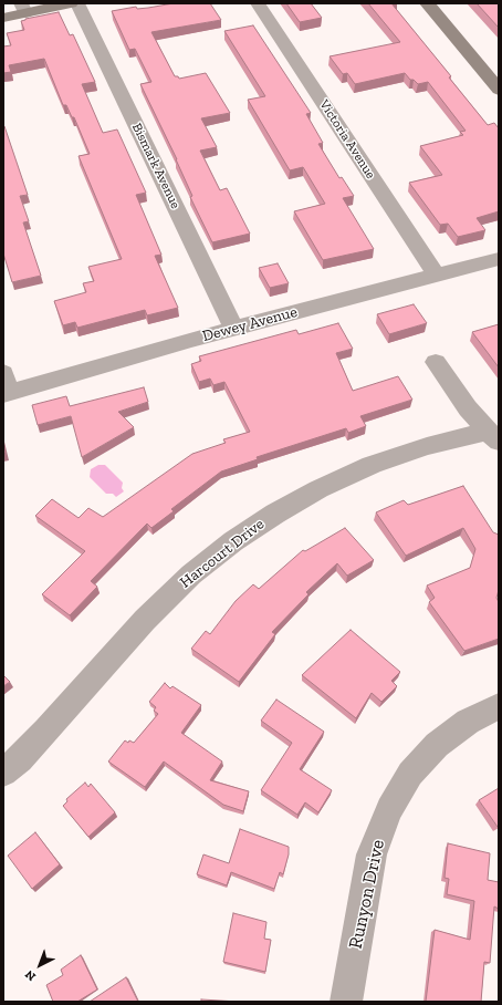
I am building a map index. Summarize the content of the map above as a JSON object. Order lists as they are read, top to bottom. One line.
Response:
{"streets":{"street":["Victoria Avenue","Bismark Avenue","Dewey Avenue","Harcourt Drive","Runyon Drive"]},"crossings":[["Victoria Avenue","Dewey Avenue"],["Bismark Avenue","Dewey Avenue"]],"north":"bottom left"}
